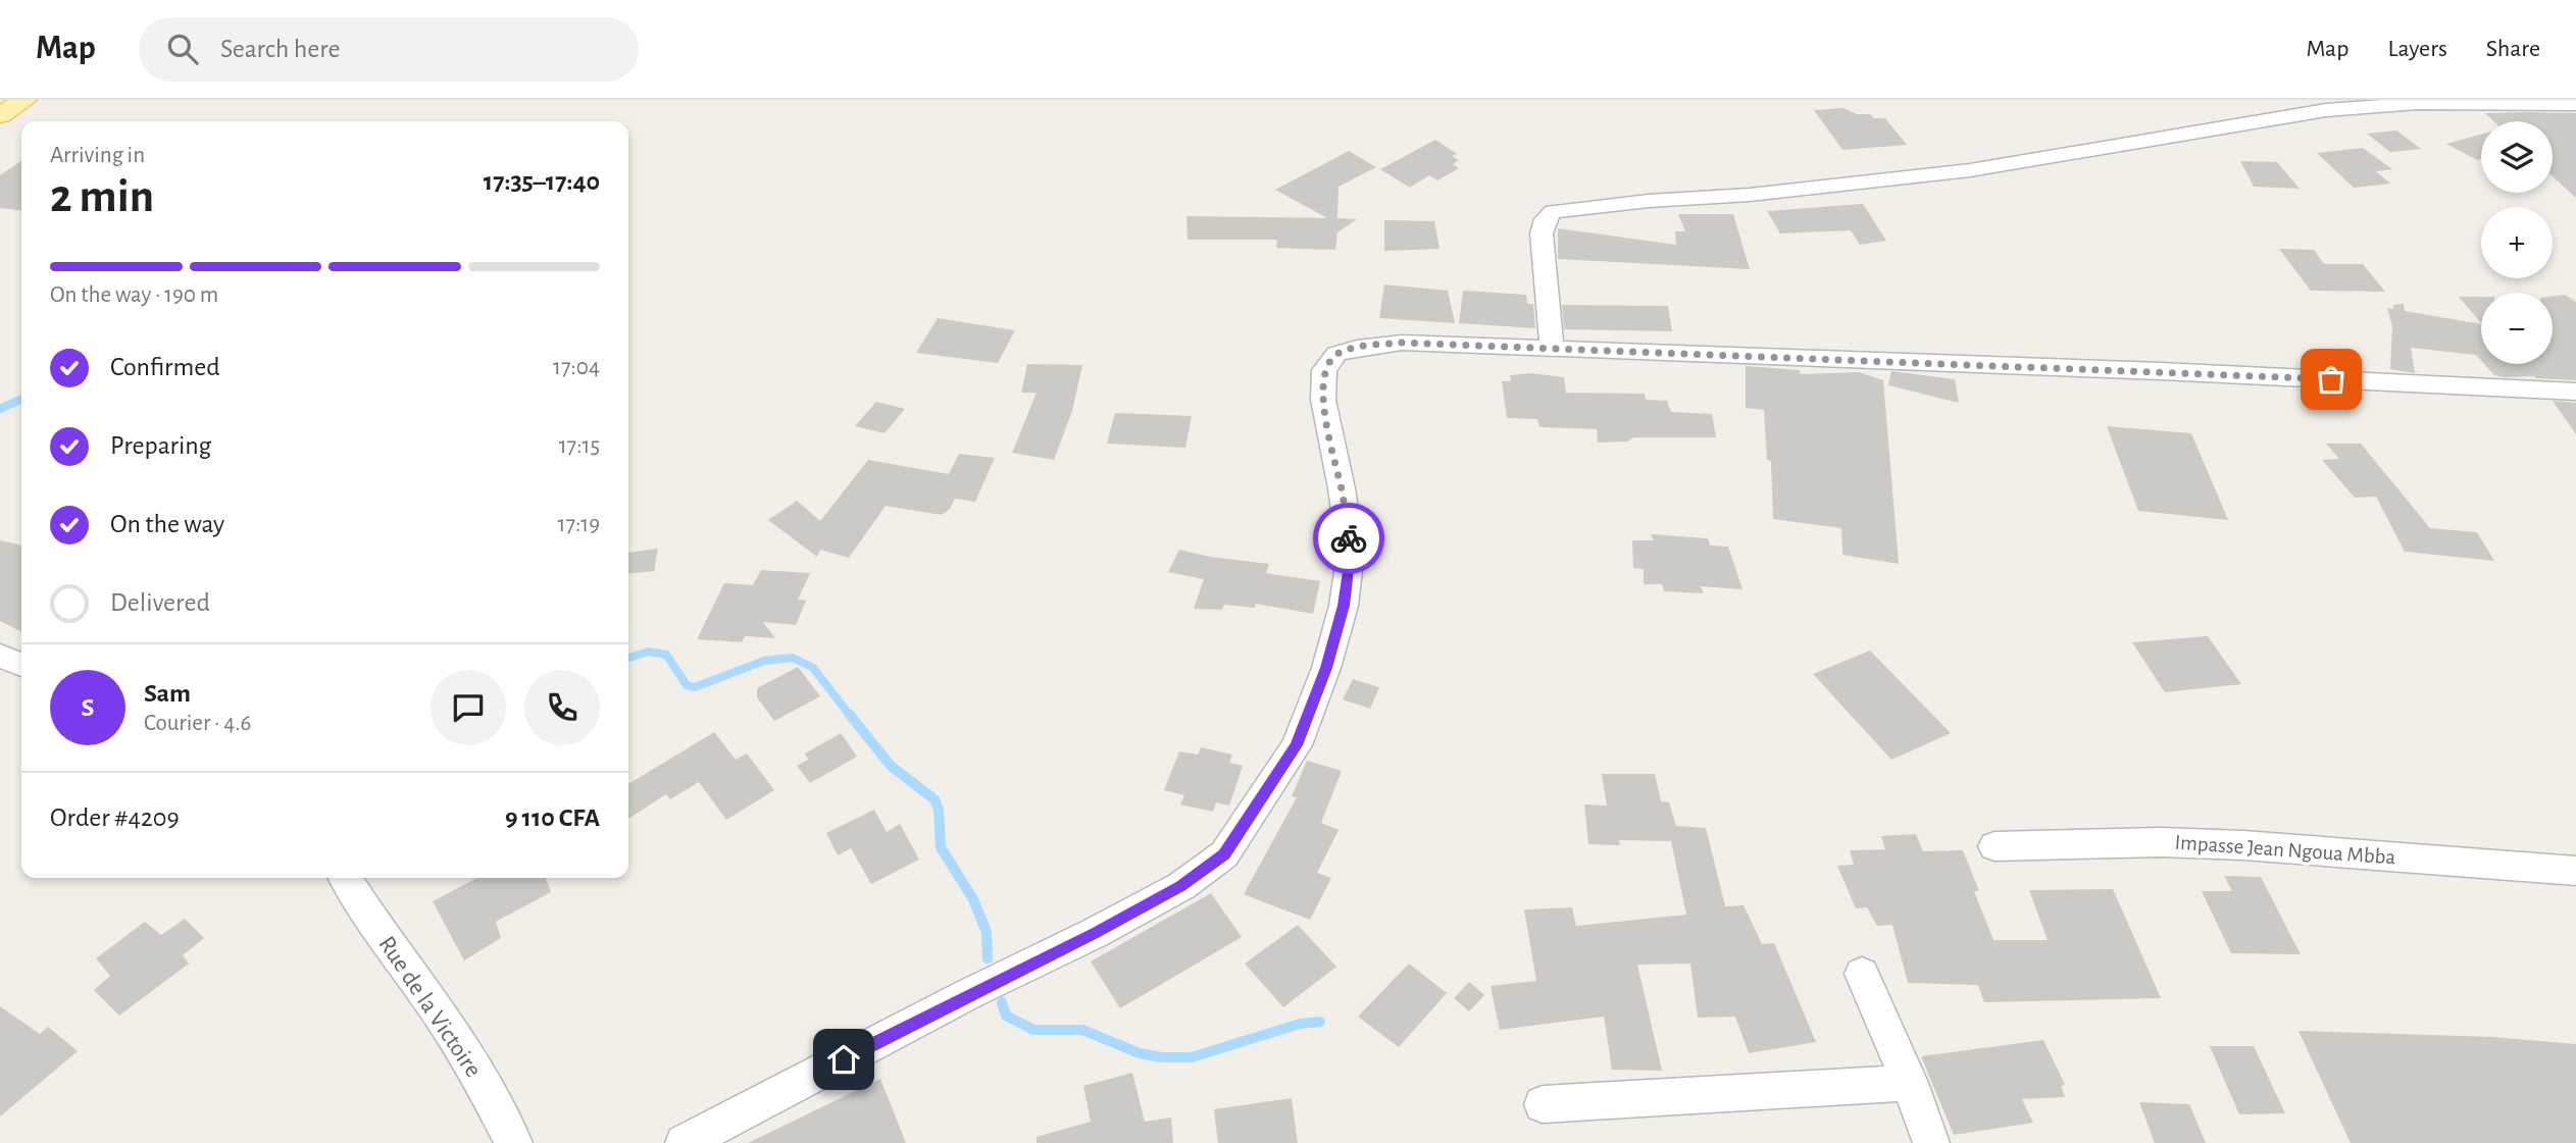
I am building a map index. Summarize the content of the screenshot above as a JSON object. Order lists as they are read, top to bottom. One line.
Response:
{"streets":{"street":["Impasse Jean Ngoua Mbba","Rue de la Victoire"]},"page":{"header":"Map","search":"Search here","nav":["Map","Layers","Share"],"map_buttons":["+","−"],"heading":["2 min","Arriving in","17:35–17:40"],"panel":["Sam","Courier · 4.6","Order #4209","9 110 CFA"],"bar":"On the way · 190 m","list":[["Confirmed","17:04"],["Preparing","17:15"],["On the way","17:19"],"Delivered"],"round":"S"}}
